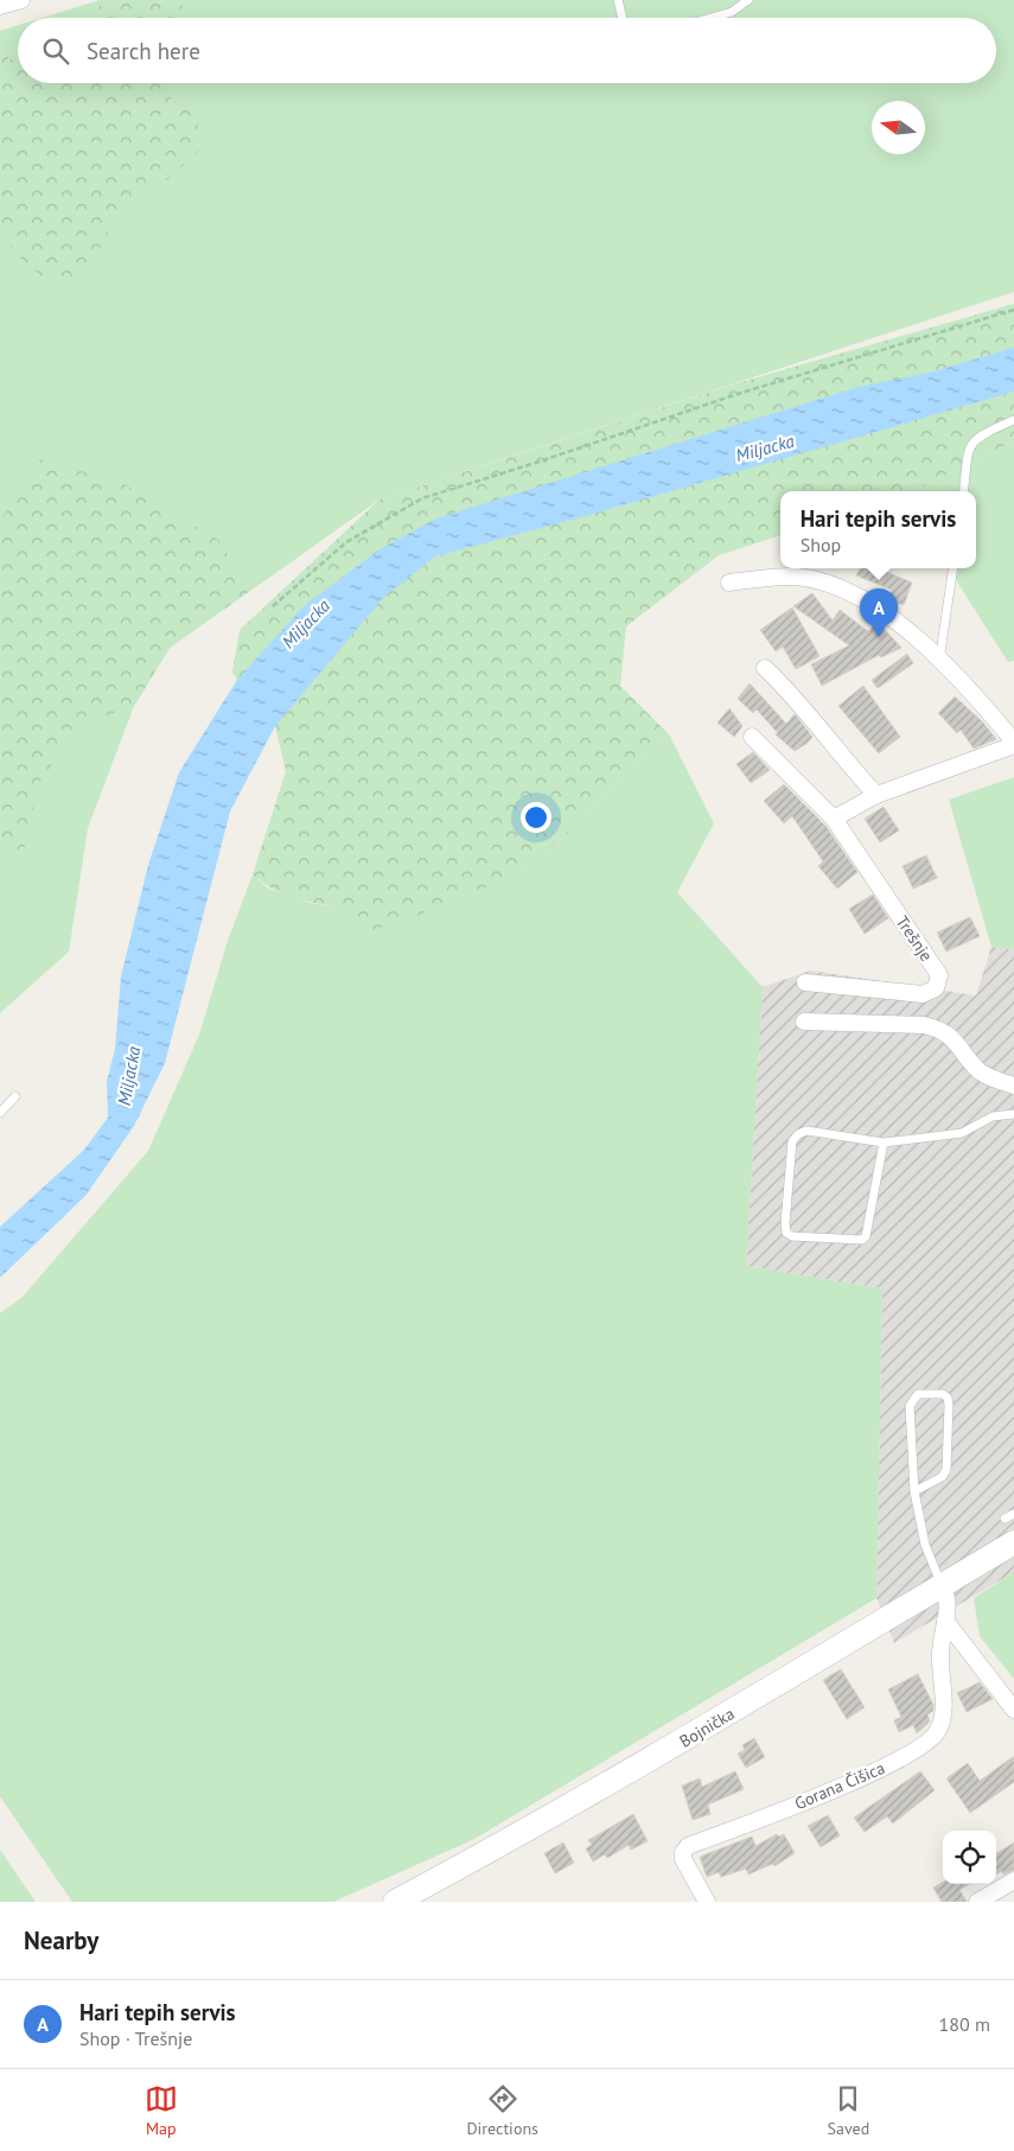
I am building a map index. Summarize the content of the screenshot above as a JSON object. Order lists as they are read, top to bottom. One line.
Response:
{"streets":{"main road":["Bojnička"],"street":["Trešnje","Gorana Čišica"]},"crossings":[["Bojnička","Gorana Čišica"]],"water":["Miljacka"],"north":"left","page":{"search":"Search here","popup":["Hari tepih servis","Shop"],"pins":"A","heading":"Nearby","list":[{"mark":"A","name":"Hari tepih servis","note":"Shop · Trešnje","value":"180 m"}],"nav":["Map","Directions","Saved"]}}
